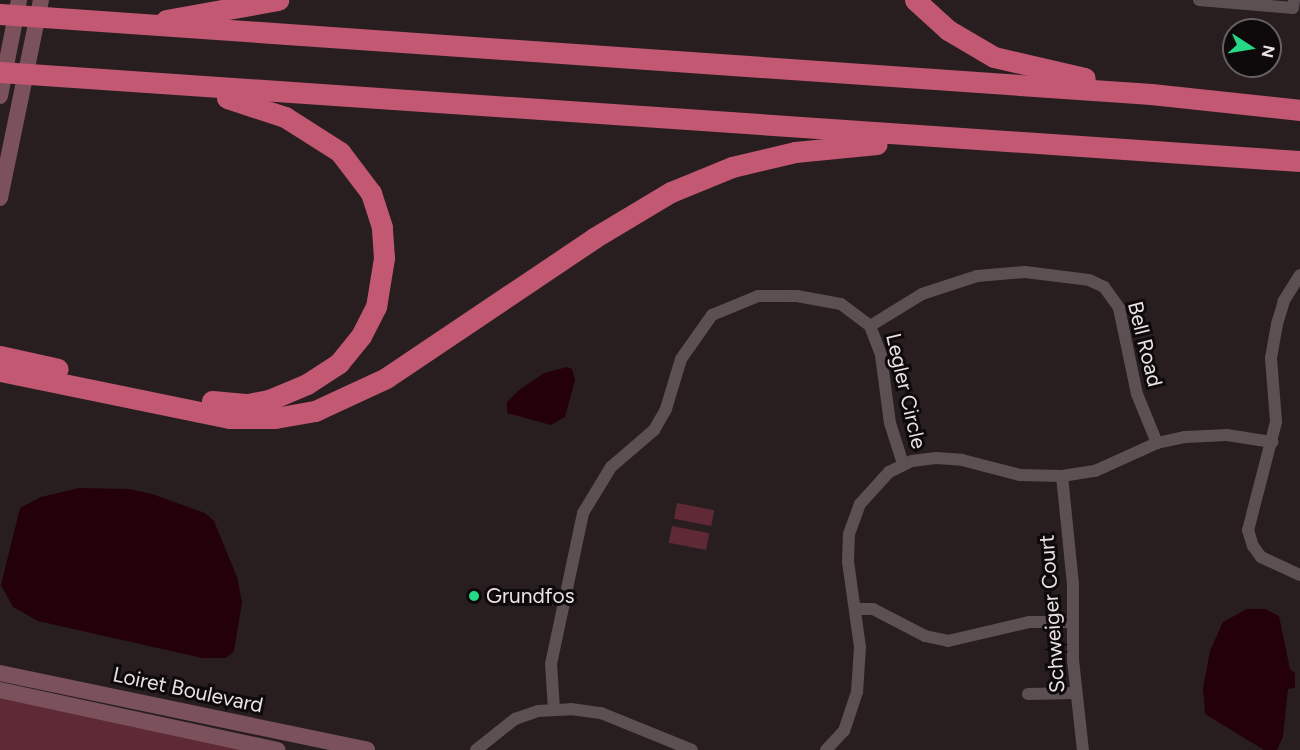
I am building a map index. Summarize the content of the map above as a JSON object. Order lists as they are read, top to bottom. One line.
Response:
{"streets":{"street":["Bell Road","Legler Circle","Schweiger Court","Loiret Boulevard"]},"crossings":[["Bell Road","Legler Circle"]],"places":["Grundfos"],"north":"right"}
